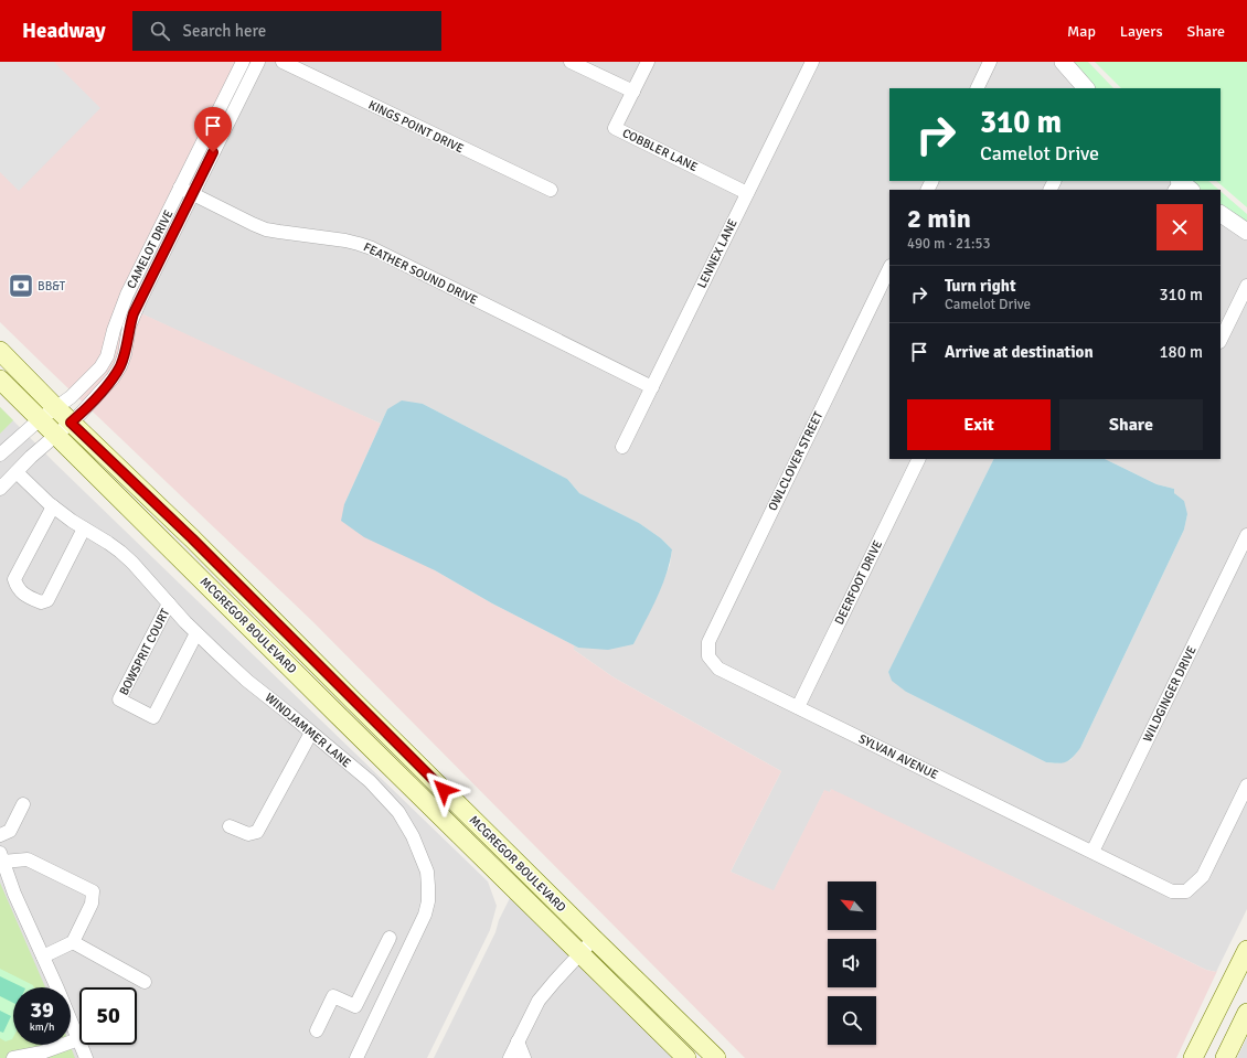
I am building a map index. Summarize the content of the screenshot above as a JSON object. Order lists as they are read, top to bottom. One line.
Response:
{"streets":{"main road":["MCGREGOR BOULEVARD"],"street":["KINGS POINT DRIVE","COBBLER LANE","CAMELOT DRIVE","LENNEX LANE","FEATHER SOUND DRIVE","OWLCLOVER STREET","DEERFOOT DRIVE","BOWSPRIT COURT","WILDGINGER DRIVE","WINDJAMMER LANE","SYLVAN AVENUE"]},"crossings":[["COBBLER LANE","LENNEX LANE"],["CAMELOT DRIVE","FEATHER SOUND DRIVE"],["CAMELOT DRIVE","MCGREGOR BOULEVARD"],["CAMELOT DRIVE","WINDJAMMER LANE"],["LENNEX LANE","FEATHER SOUND DRIVE"],["OWLCLOVER STREET","SYLVAN AVENUE"],["DEERFOOT DRIVE","SYLVAN AVENUE"],["BOWSPRIT COURT","WINDJAMMER LANE"],["WILDGINGER DRIVE","SYLVAN AVENUE"]],"places":{"bank":["BB&T"]},"north":"top left","page":{"header":"Headway","search":"Search here","nav":["Map","Layers","Share"],"turn":["310 m","Camelot Drive"],"heading":["2 min","490 m · 21:53"],"list":[{"name":"Turn right","note":"Camelot Drive","value":"310 m"},{"name":"Arrive at destination","value":"180 m"}],"buttons":["Exit","Share"],"speed":"39 km/h","limit":"50"}}
